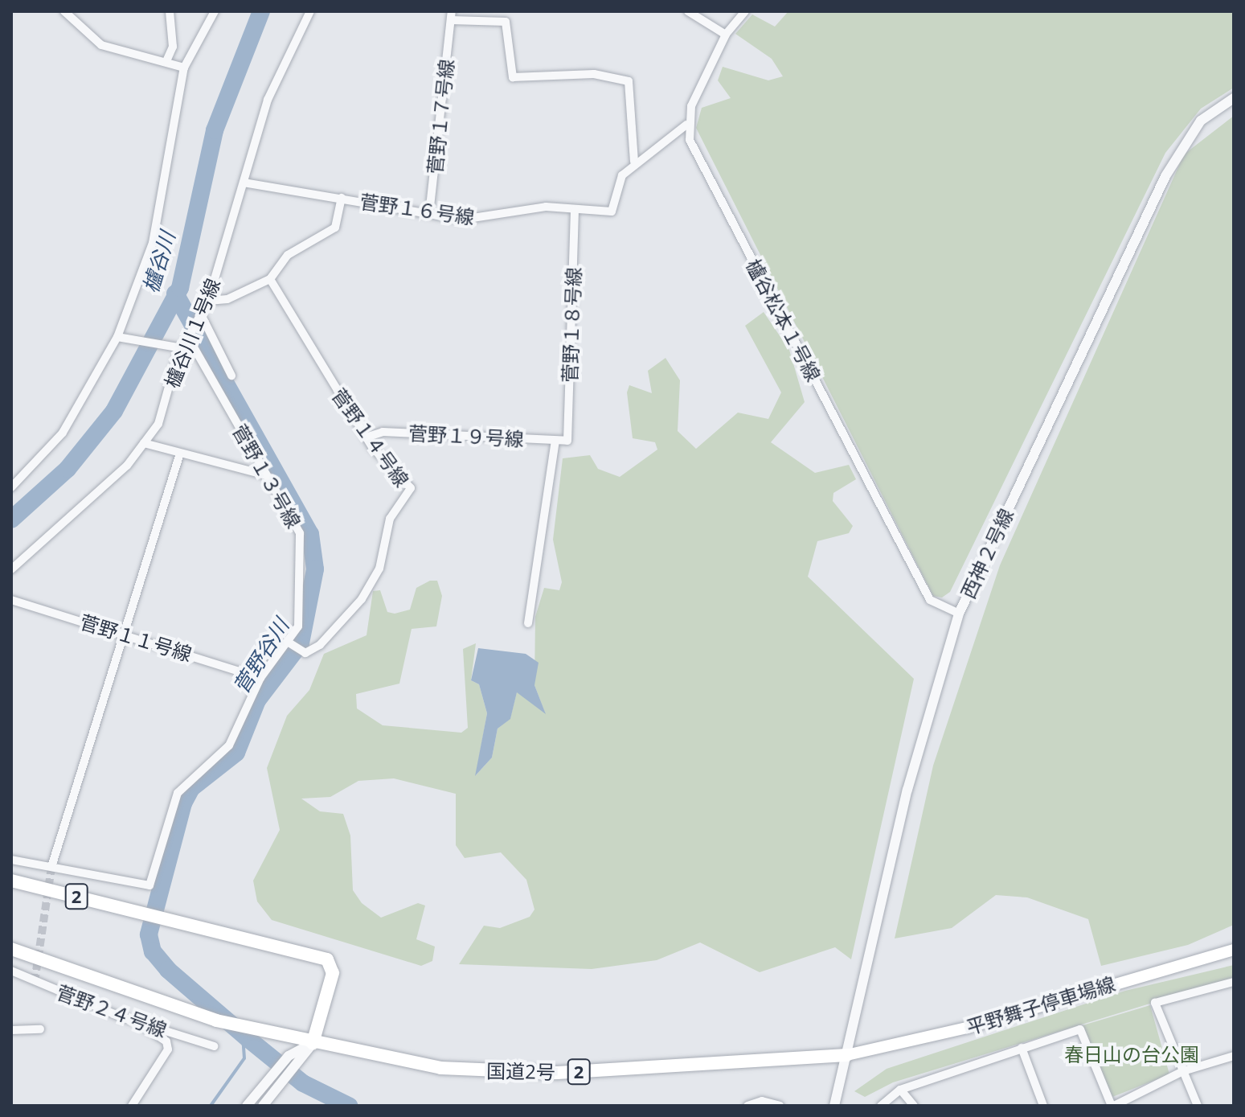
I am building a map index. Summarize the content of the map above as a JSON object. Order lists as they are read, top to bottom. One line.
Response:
{"streets":{"highway":["2","国道2号"],"main road":["平野舞子停車場線"],"street":["菅野１７号線","菅野１６号線","櫨谷松本１号線","菅野１８号線","櫨谷川１号線","菅野１９号線","菅野１４号線","菅野１３号線","西神２号線","菅野１１号線","菅野２４号線"]},"crossings":[["菅野１７号線","菅野１６号線"],["菅野１６号線","菅野１８号線"],["菅野１６号線","櫨谷川１号線"],["櫨谷松本１号線","西神２号線"],["菅野１８号線","菅野１９号線"],["櫨谷川１号線","菅野１３号線"],["菅野１９号線","菅野１４号線"],["菅野１４号線","菅野１３号線"],["菅野１３号線","菅野１１号線"],["西神２号線","平野舞子停車場線"],["西神２号線","国道2号"],["2","国道2号"],["平野舞子停車場線","国道2号"]],"water":["櫨谷川","菅野谷川"],"parks":["春日山の台公園"]}
